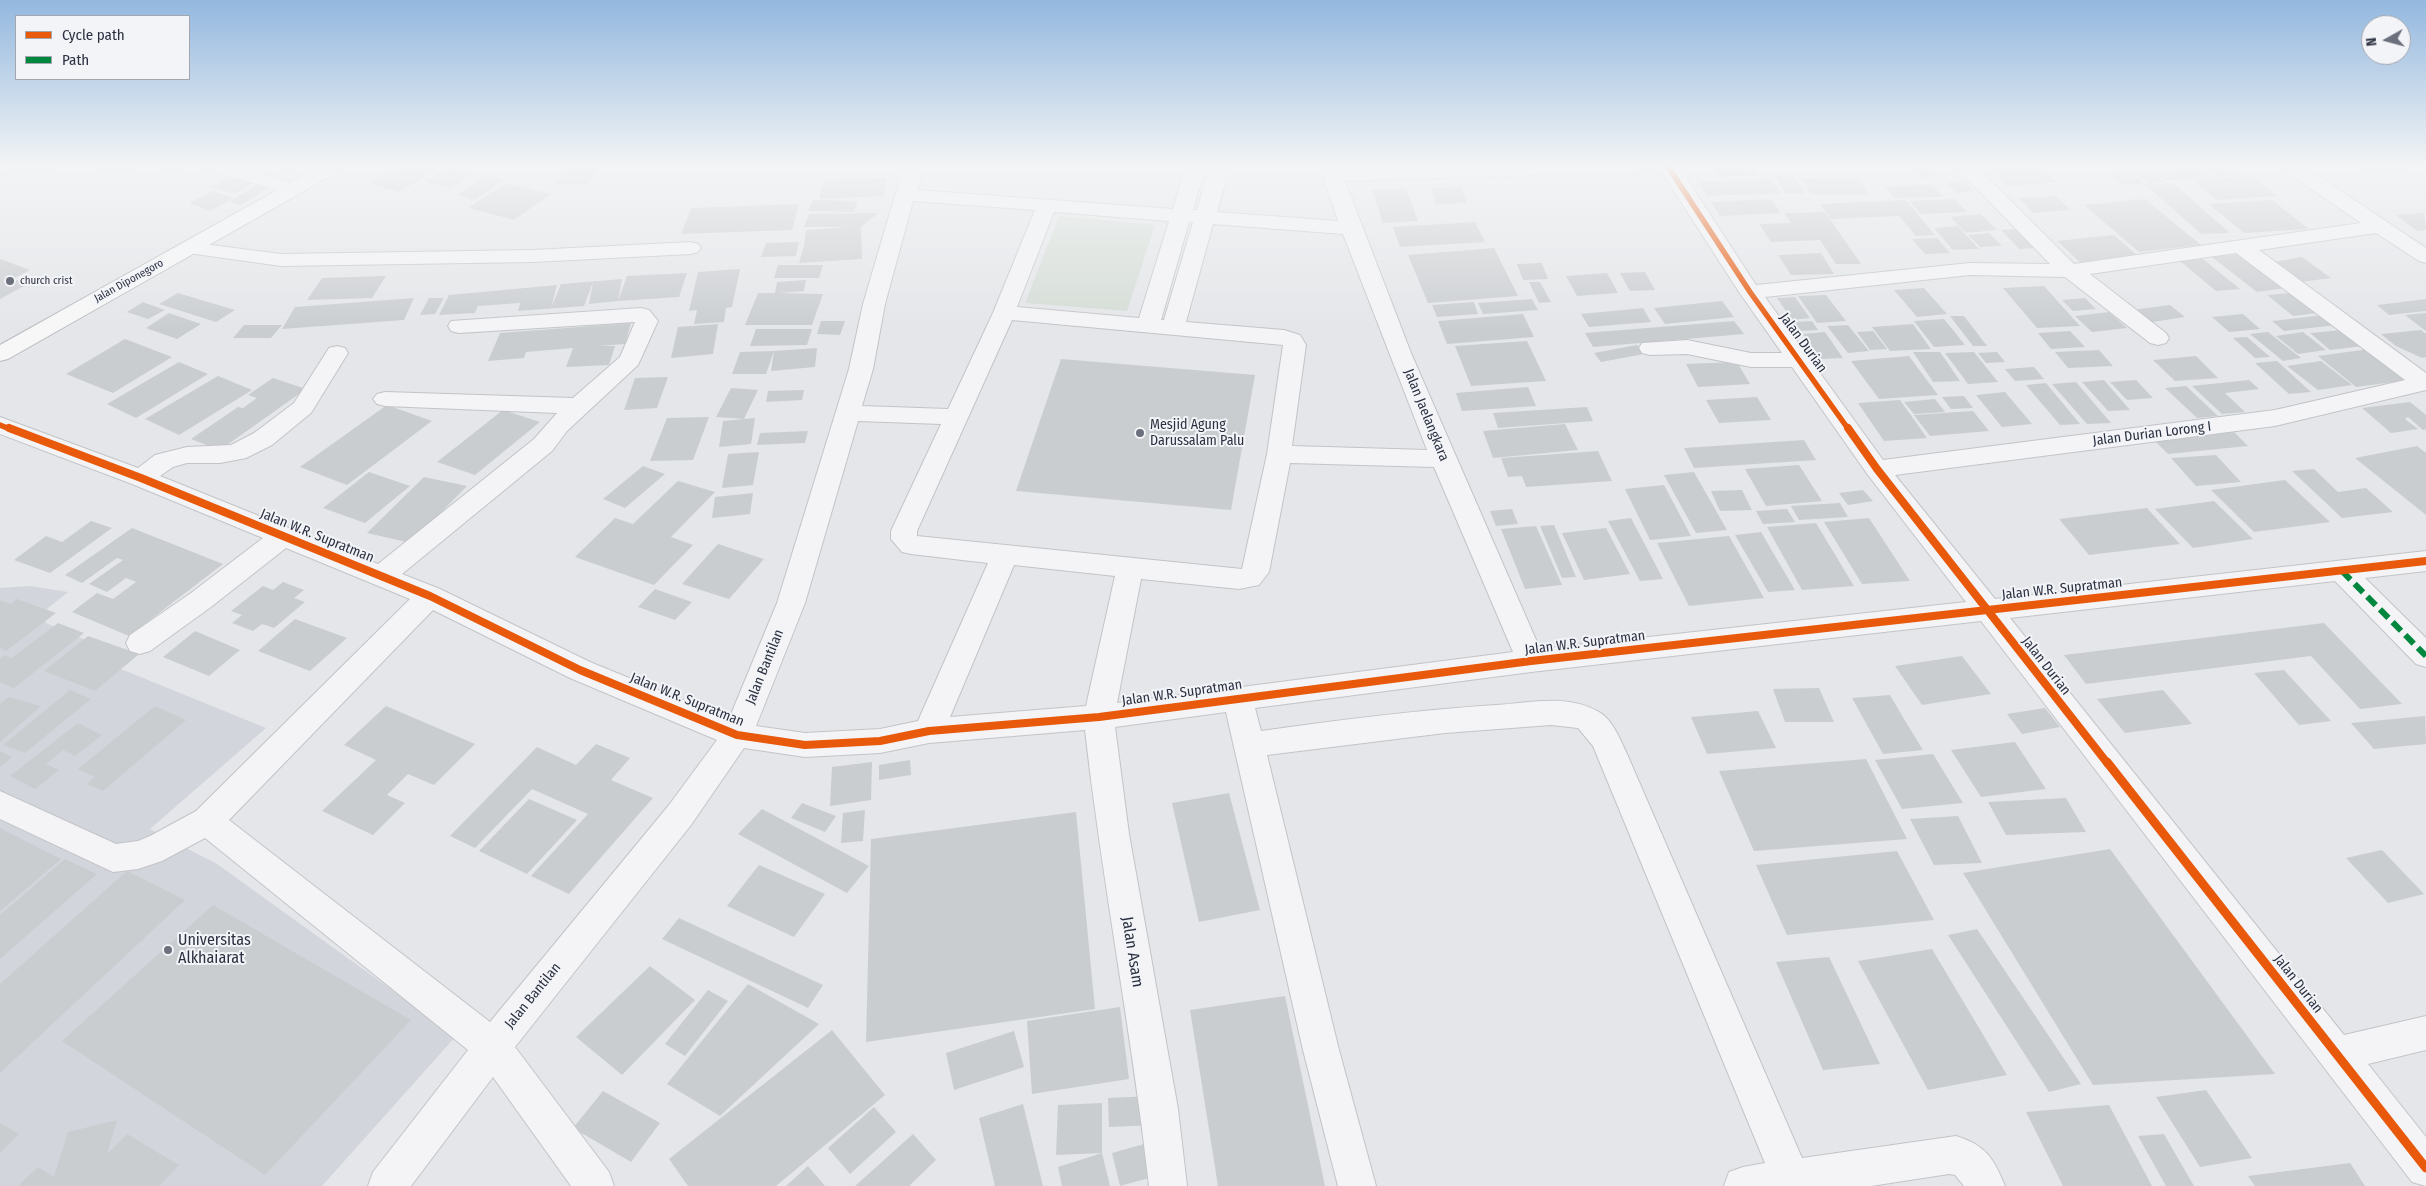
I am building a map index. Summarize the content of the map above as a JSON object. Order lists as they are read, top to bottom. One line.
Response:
{"streets":{"highway":["Jalan Diponegoro"],"street":["Jalan Durian","Jalan Jaelangkara","Jalan Durian Lorong I","Jalan W.R. Supratman","Jalan Bantilan","Jalan Asam"]},"crossings":[["Jalan Durian","Jalan Durian Lorong I"],["Jalan Durian","Jalan W.R. Supratman"],["Jalan Jaelangkara","Jalan W.R. Supratman"],["Jalan W.R. Supratman","Jalan Bantilan"],["Jalan W.R. Supratman","Jalan Asam"]],"places":["church crist","Mesjid Agung Darussalam Palu","Universitas Alkhaiarat"],"legend":["Cycle path","Path"],"north":"left"}
